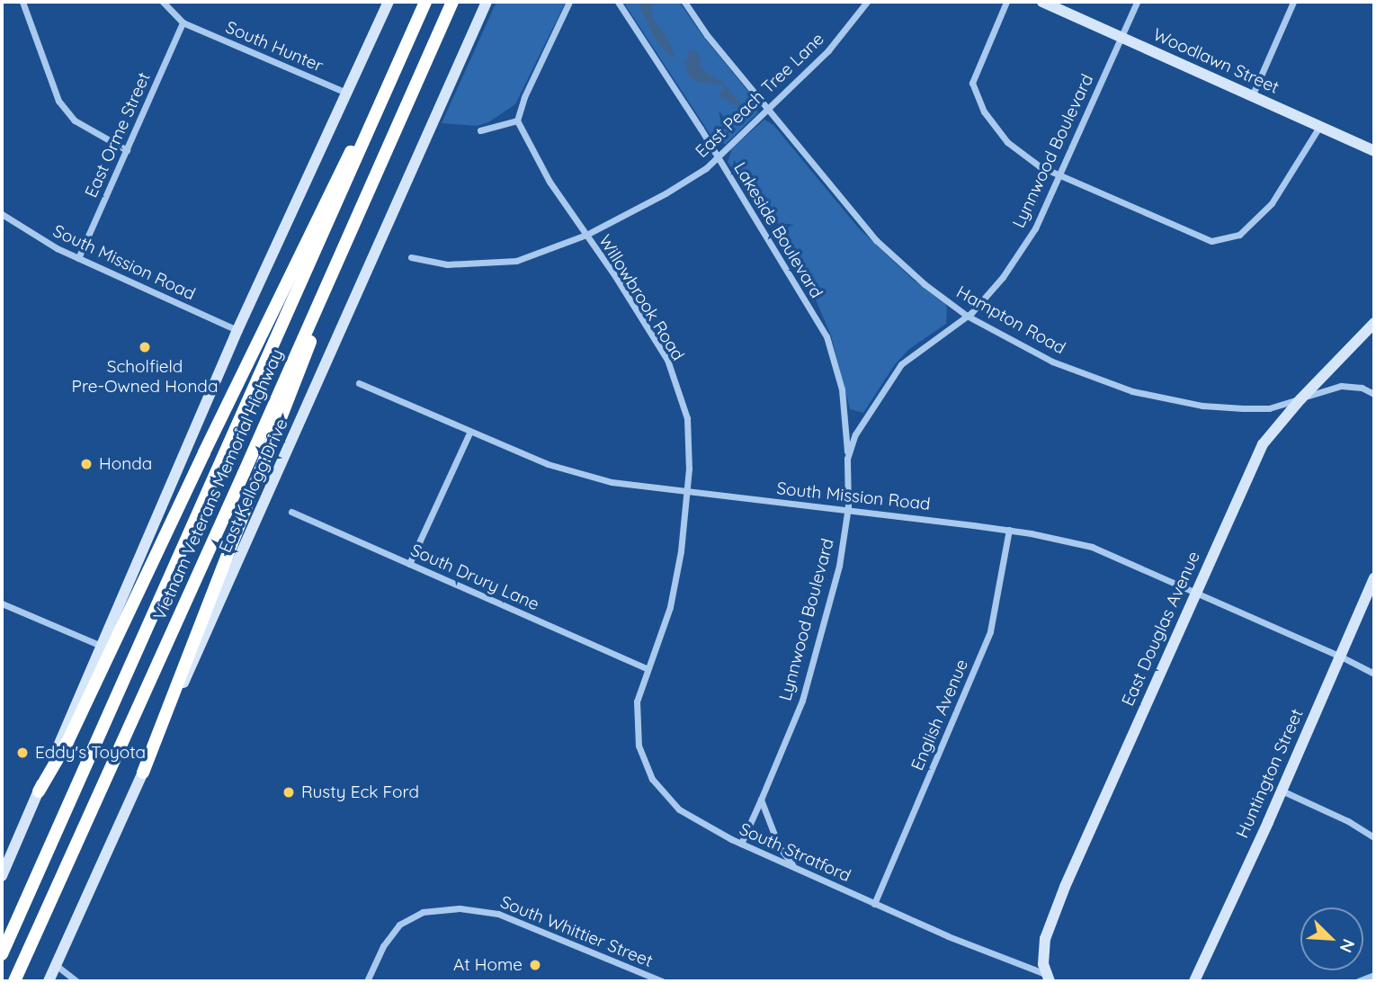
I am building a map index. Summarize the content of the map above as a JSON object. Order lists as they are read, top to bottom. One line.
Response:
{"streets":{"highway":["Vietnam Veterans Memorial Highway"],"main road":["Woodlawn Street","East Kellogg Drive","East Douglas Avenue","Huntington Street"],"street":["South Hunter","East Peach Tree Lane","East Orme Street","Lynnwood Boulevard","Lakeside Boulevard","South Mission Road","Willowbrook Road","Hampton Road","South Drury Lane","English Avenue","South Stratford","South Whittier Street"]},"crossings":[["South Hunter","East Orme Street"],["Woodlawn Street","Lynnwood Boulevard"],["East Peach Tree Lane","Lakeside Boulevard"],["East Peach Tree Lane","Willowbrook Road"],["East Peach Tree Lane","Hampton Road"],["East Orme Street","South Mission Road"],["Lynnwood Boulevard","Lakeside Boulevard"],["Lynnwood Boulevard","South Mission Road"],["Lynnwood Boulevard","Hampton Road"],["Lynnwood Boulevard","South Stratford"],["South Mission Road","Willowbrook Road"],["South Mission Road","East Douglas Avenue"],["South Mission Road","English Avenue"],["South Mission Road","Huntington Street"],["Willowbrook Road","South Drury Lane"],["Willowbrook Road","South Stratford"],["Hampton Road","East Douglas Avenue"],["South Drury Lane","South Stratford"],["East Douglas Avenue","South Stratford"],["English Avenue","South Stratford"]],"places":["Scholfield Pre-Owned Honda","Honda","Eddy's Toyota","Rusty Eck Ford","At Home"],"north":"bottom right"}
